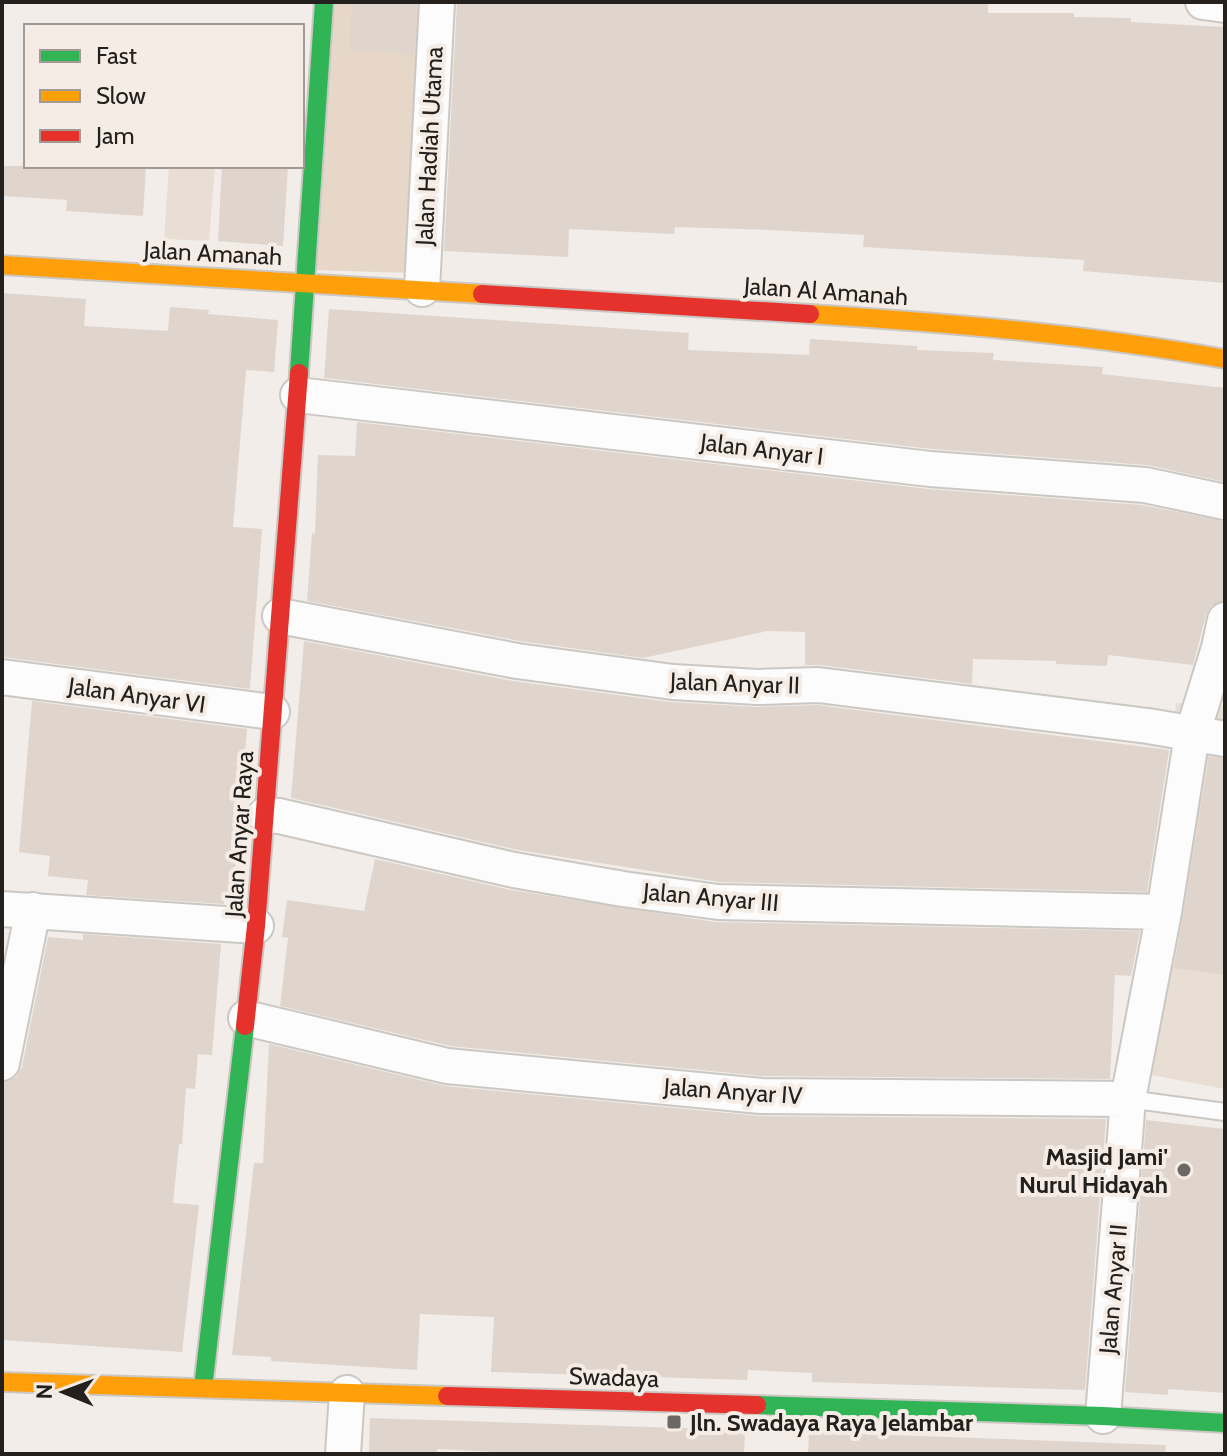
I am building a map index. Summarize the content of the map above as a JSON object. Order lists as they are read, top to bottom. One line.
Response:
{"streets":{"street":["Jalan Hadiah Utama","Jalan Amanah","Jalan Al Amanah","Jalan Anyar I","Jalan Anyar II","Jalan Anyar VI","Jalan Anyar Raya","Jalan Anyar III","Jalan Anyar IV","Swadaya"]},"crossings":[["Jalan Hadiah Utama","Jalan Amanah"],["Jalan Hadiah Utama","Jalan Al Amanah"],["Jalan Amanah","Jalan Al Amanah"],["Jalan Amanah","Jalan Anyar Raya"],["Jalan Anyar I","Jalan Anyar Raya"],["Jalan Anyar II","Jalan Anyar Raya"],["Jalan Anyar II","Jalan Anyar III"],["Jalan Anyar II","Jalan Anyar IV"],["Jalan Anyar II","Swadaya"],["Jalan Anyar VI","Jalan Anyar Raya"],["Jalan Anyar Raya","Jalan Anyar III"],["Jalan Anyar Raya","Jalan Anyar IV"],["Jalan Anyar Raya","Swadaya"]],"places":{"other":["Masjid Jami' Nurul Hidayah"],"transit":["Jln. Swadaya Raya Jelambar"]},"legend":["Fast","Slow","Jam"],"north":"left"}
